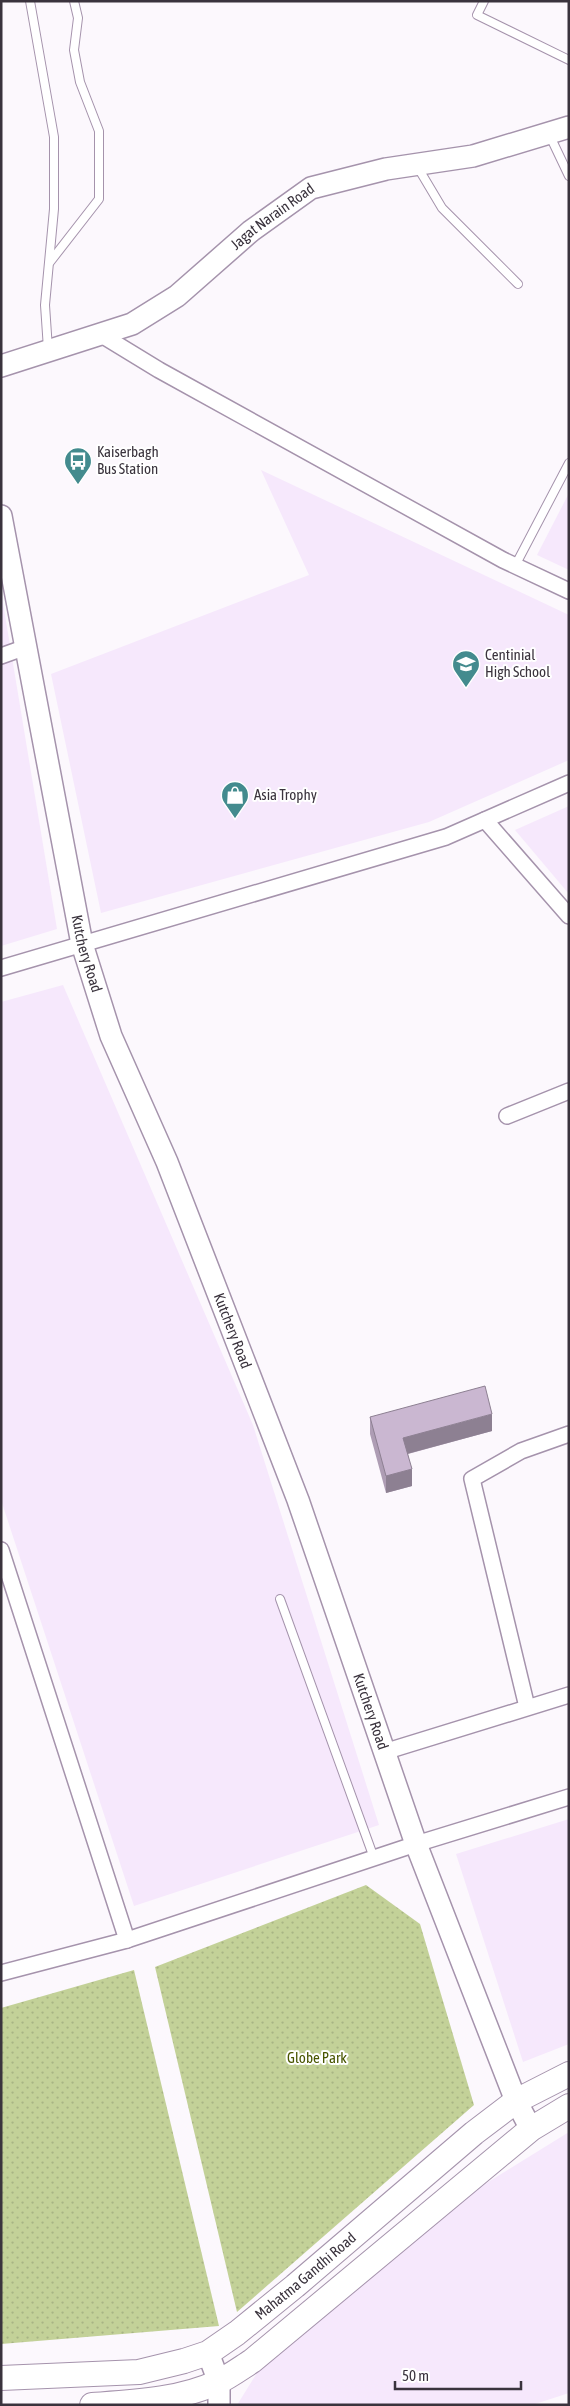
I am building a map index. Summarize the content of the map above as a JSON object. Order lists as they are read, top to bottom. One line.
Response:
{"streets":{"main road":["Mahatma Gandhi Road"],"street":["Jagat Narain Road","Kutchery Road"]},"crossings":[["Kutchery Road","Mahatma Gandhi Road"]],"parks":["Globe Park"],"places":{"bus stop":["Kaiserbagh Bus Station"],"school or university":["Centinial High School"],"shop":["Asia Trophy"]},"scale_bar":"50 m"}
